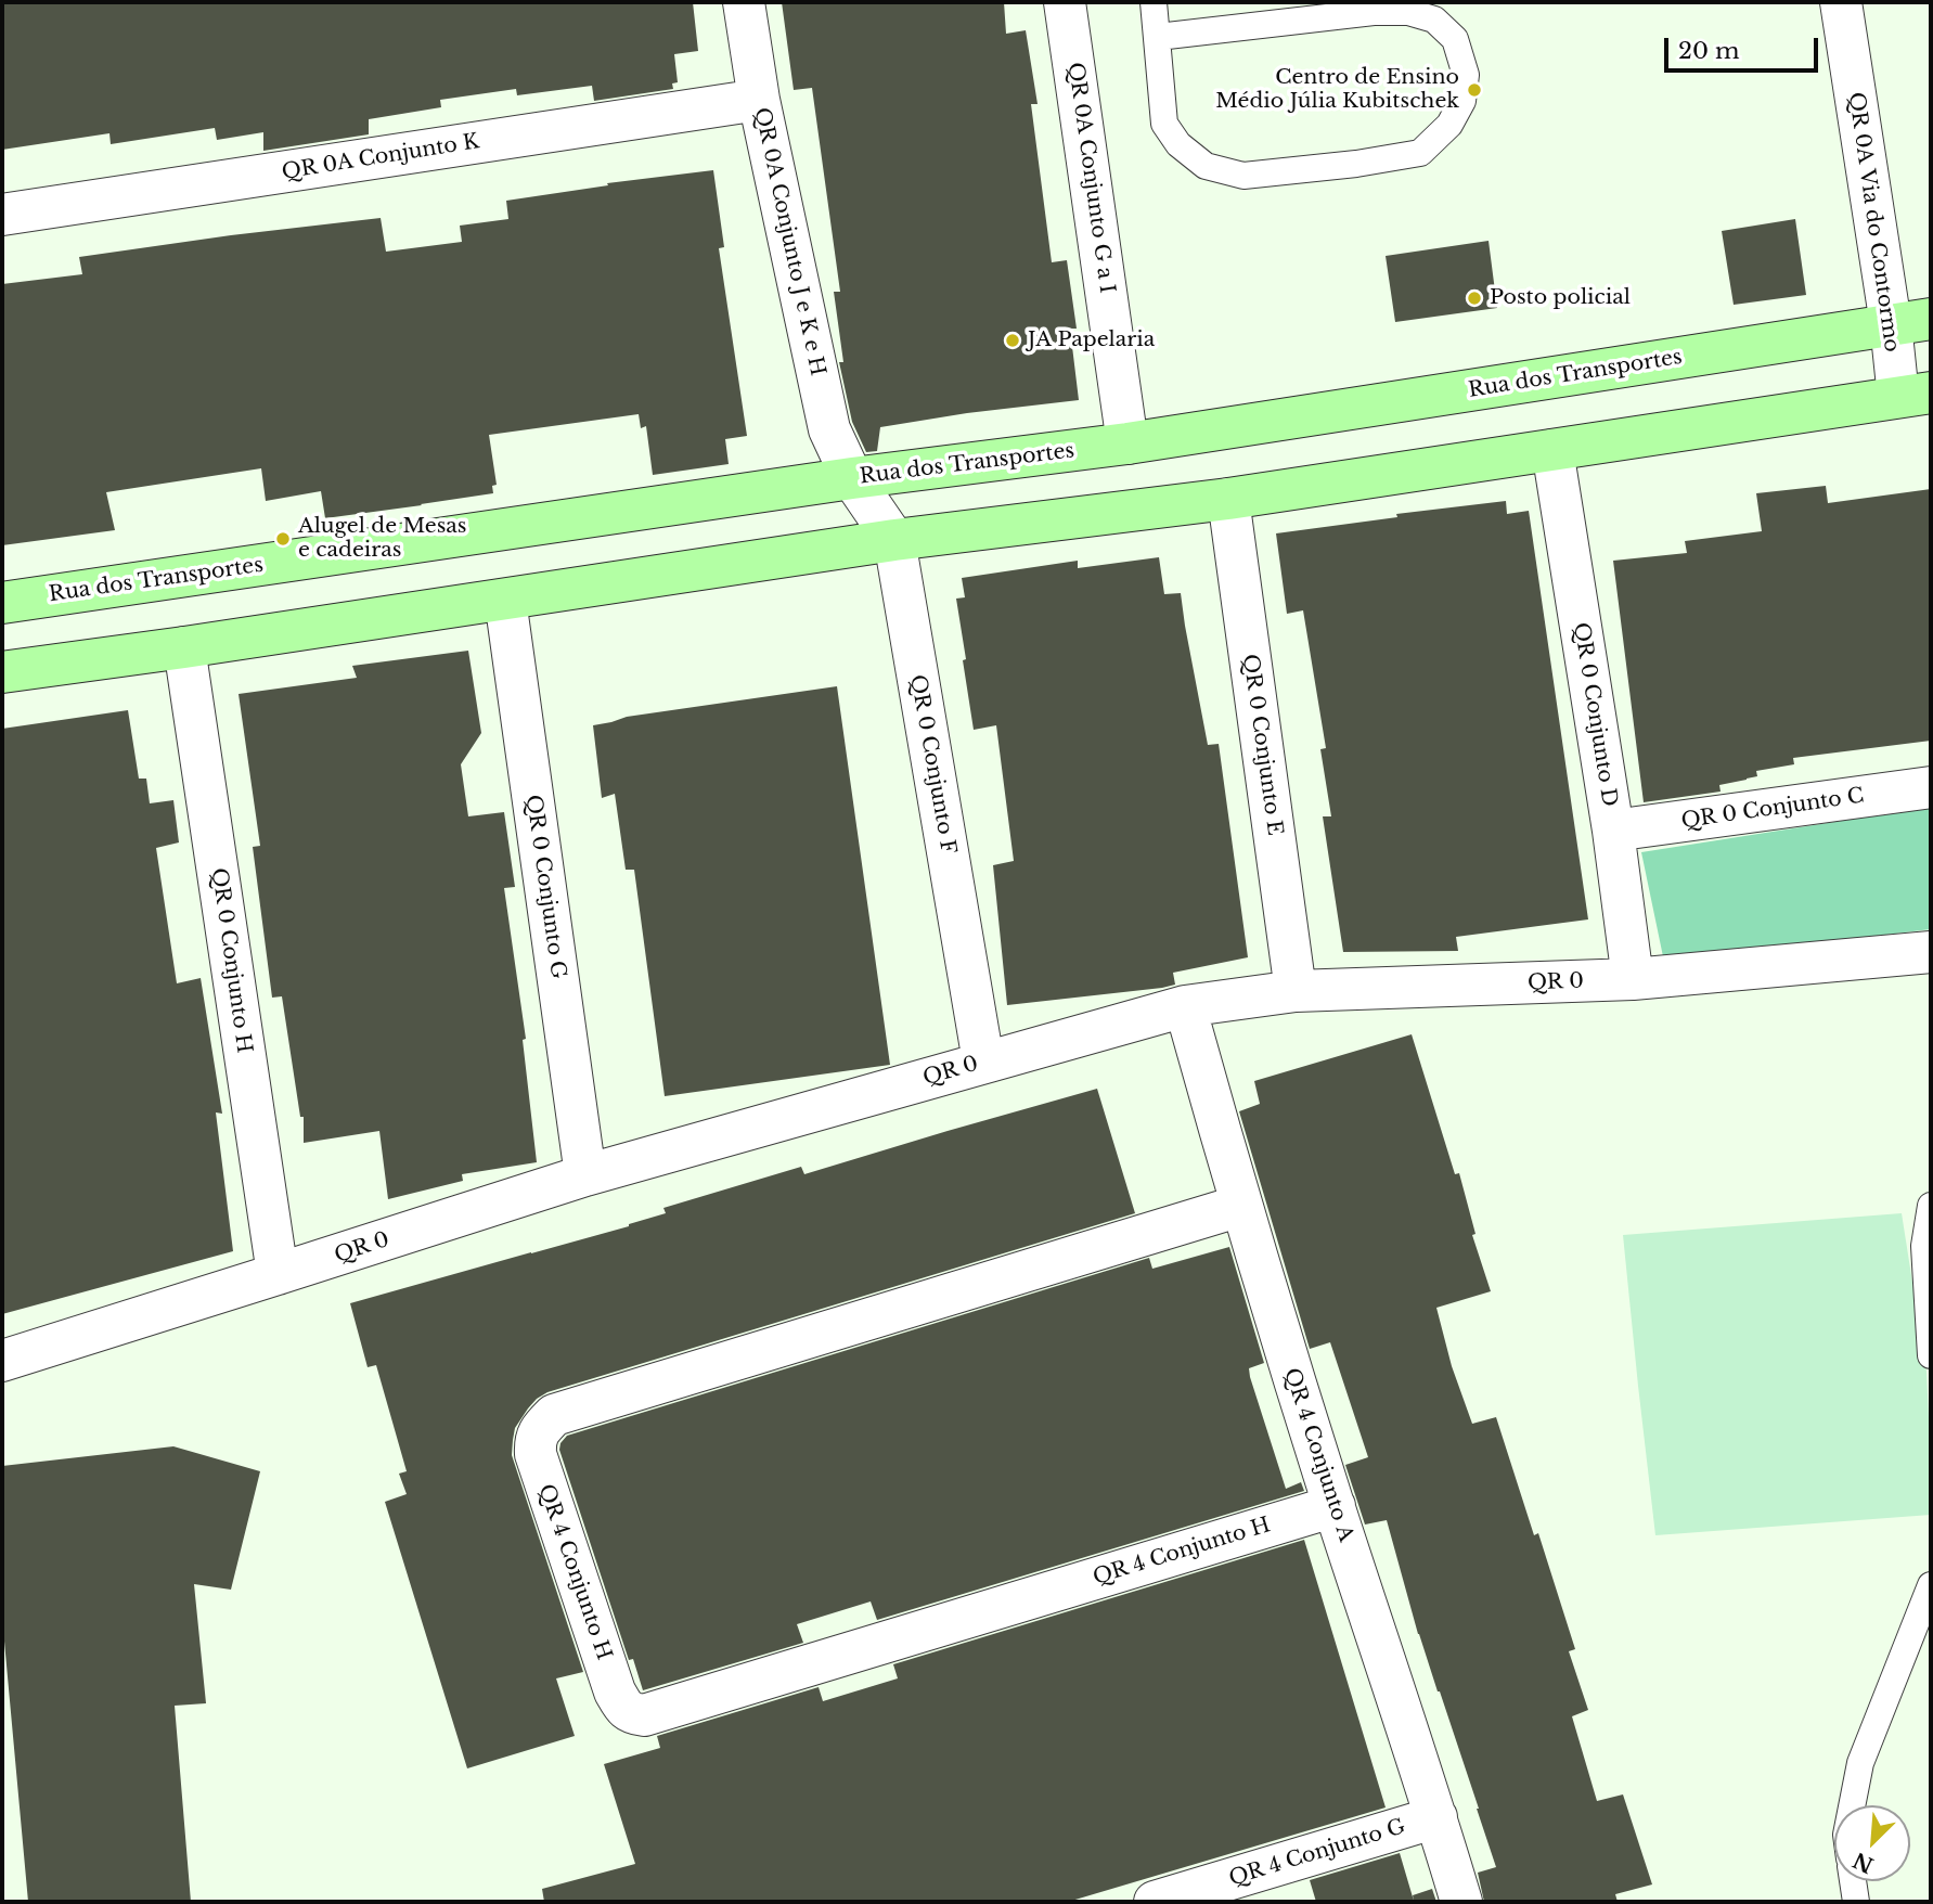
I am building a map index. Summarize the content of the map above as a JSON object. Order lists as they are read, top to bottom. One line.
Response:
{"streets":{"street":["QR 0A Conjunto K","QR 0A Conjunto G a I","QR 0A Via do Contormo","QR 0A Conjunto J e K e H","Rua dos Transportes","QR 0 Conjunto D","QR 0 Conjunto E","QR 0 Conjunto F","QR 0 Conjunto C","QR 0 Conjunto G","QR 0 Conjunto H","QR 0","QR 4 Conjunto A","QR 4 Conjunto H","QR 4 Conjunto G"]},"crossings":[["QR 0A Conjunto K","QR 0A Conjunto J e K e H"],["QR 0A Conjunto G a I","Rua dos Transportes"],["QR 0A Via do Contormo","Rua dos Transportes"],["QR 0A Conjunto J e K e H","Rua dos Transportes"],["QR 0A Conjunto J e K e H","QR 0 Conjunto F"],["Rua dos Transportes","QR 0 Conjunto F"],["QR 0 Conjunto D","QR 0 Conjunto C"],["QR 0 Conjunto D","QR 0"],["QR 0 Conjunto E","QR 0"],["QR 0 Conjunto F","QR 0"],["QR 0 Conjunto G","QR 0"],["QR 0 Conjunto H","QR 0"],["QR 0","QR 4 Conjunto A"],["QR 4 Conjunto A","QR 4 Conjunto H"],["QR 4 Conjunto A","QR 4 Conjunto G"]],"places":["Centro de Ensino Médio Júlia Kubitschek","Posto policial","JA Papelaria","Alugel de Mesas e cadeiras"],"scale_bar":"20 m","north":"bottom left"}
